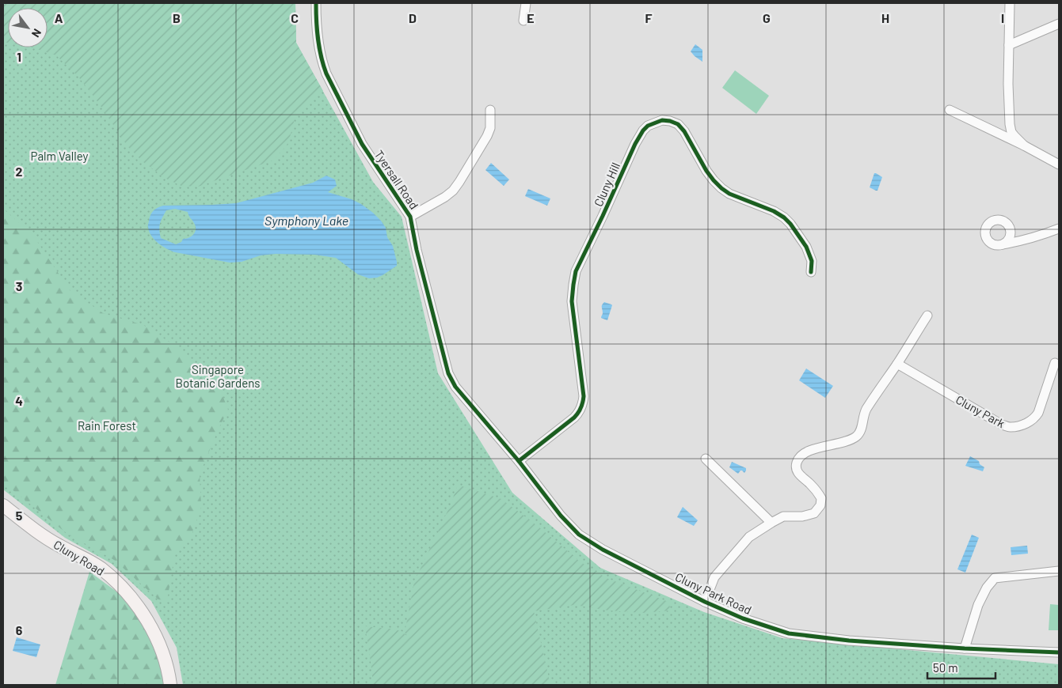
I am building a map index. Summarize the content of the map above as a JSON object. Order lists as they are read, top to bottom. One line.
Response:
{"streets":{"street":["Tyersall Road","Cluny Hill","Cluny Park","Cluny Road","Cluny Park Road"]},"crossings":[["Tyersall Road","Cluny Park Road"],["Cluny Hill","Cluny Park Road"]],"water":["Symphony Lake"],"parks":["Palm Valley","Singapore Botanic Gardens","Rain Forest"],"scale_bar":"50 m","north":"bottom right","grid":{"columns":["A","B","C","D","E","F","G","H","I"],"rows":["1","2","3","4","5","6"]}}
